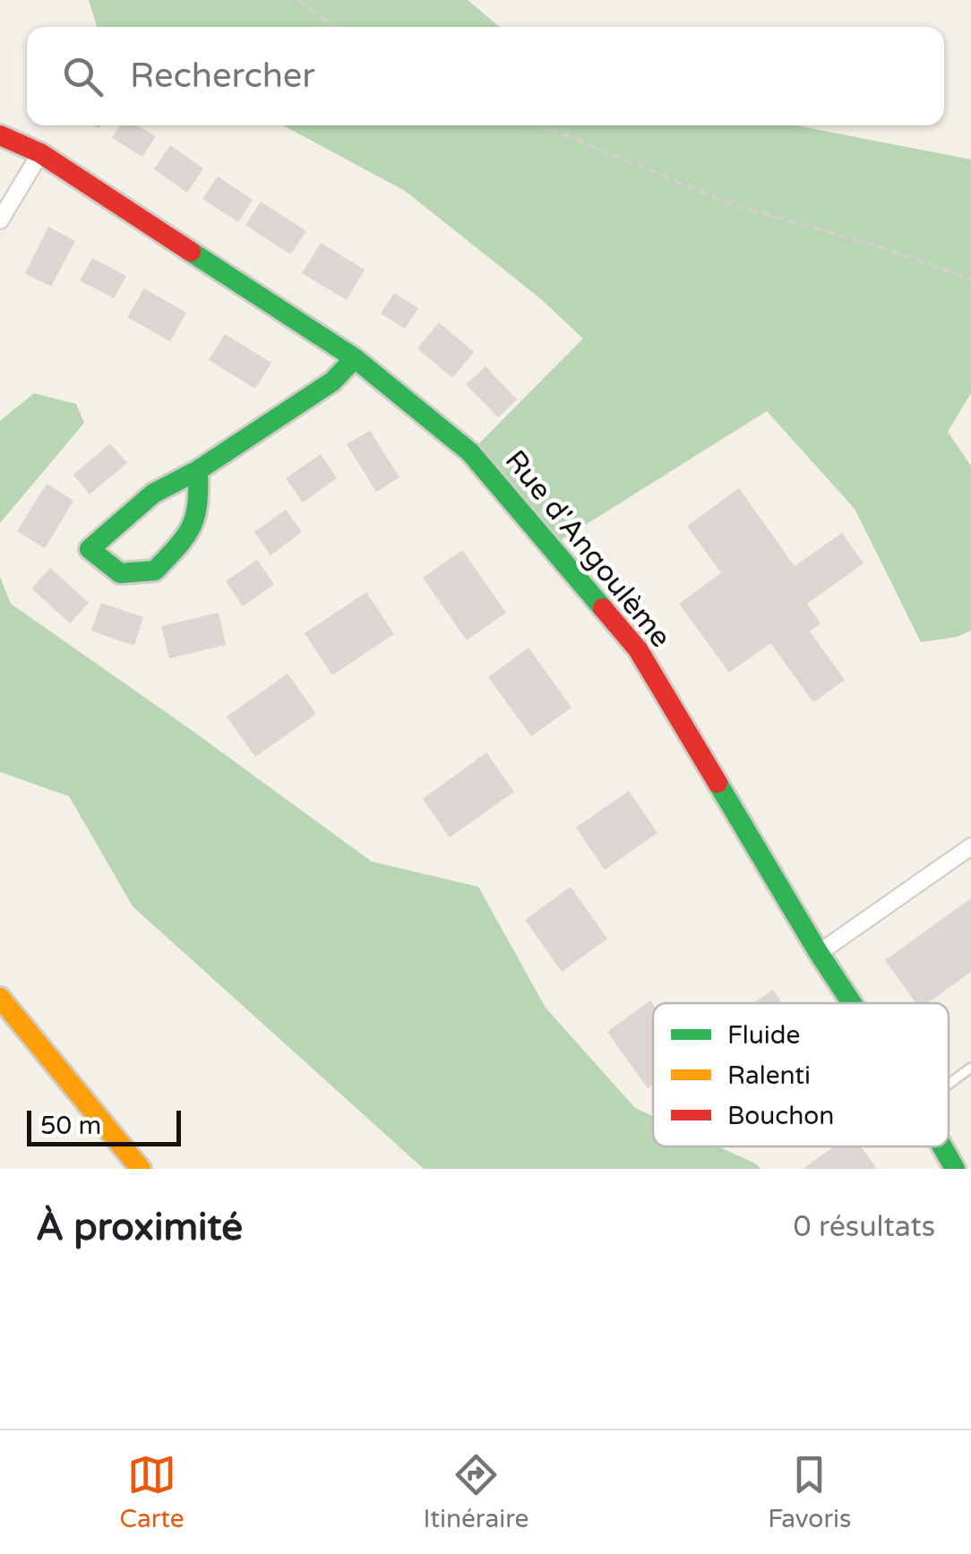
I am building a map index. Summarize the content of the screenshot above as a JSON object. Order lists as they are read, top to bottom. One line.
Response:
{"streets":{"street":["Rue d'Angoulème"]},"legend":["Fluide","Ralenti","Bouchon"],"scale_bar":"50 m","page":{"search":"Rechercher","scale":"50 m","heading":["À proximité","0 résultats"],"nav":["Carte","Itinéraire","Favoris"]}}
